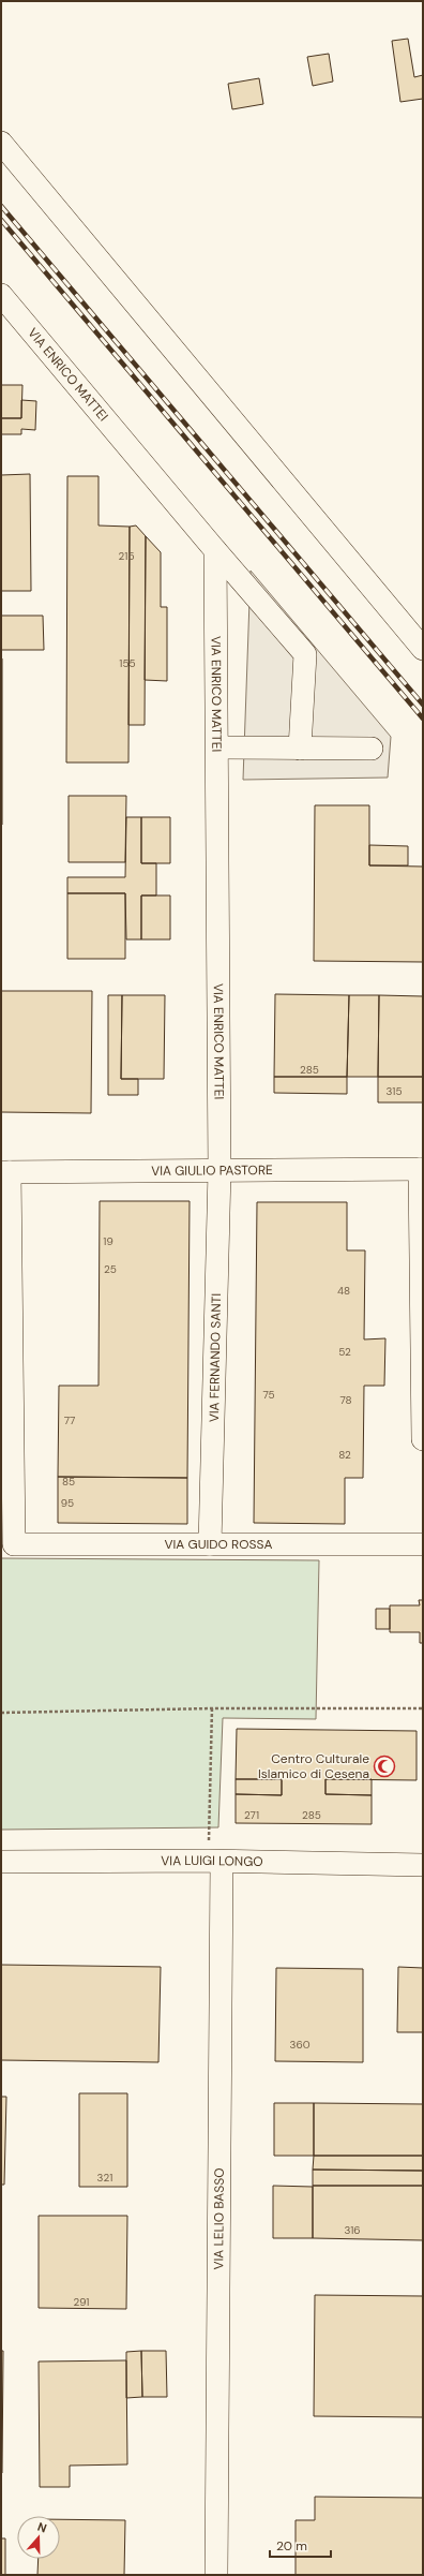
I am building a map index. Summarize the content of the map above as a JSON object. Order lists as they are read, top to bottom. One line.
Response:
{"streets":{"street":["VIA ENRICO MATTEI","VIA GIULIO PASTORE","VIA FERNANDO SANTI","VIA GUIDO ROSSA","VIA LUIGI LONGO","VIA LELIO BASSO"]},"crossings":[["VIA ENRICO MATTEI","VIA GIULIO PASTORE"],["VIA ENRICO MATTEI","VIA FERNANDO SANTI"],["VIA GIULIO PASTORE","VIA FERNANDO SANTI"],["VIA GIULIO PASTORE","VIA GUIDO ROSSA"],["VIA FERNANDO SANTI","VIA GUIDO ROSSA"],["VIA LUIGI LONGO","VIA LELIO BASSO"]],"places":{"mosque":["Centro Culturale Islamico di Cesena"]},"house_numbers":["215","155","285","315","19","25","48","52","75","78","77","82","85","95","271","285","360","321","316","291"],"scale_bar":"20 m","north":"top"}
